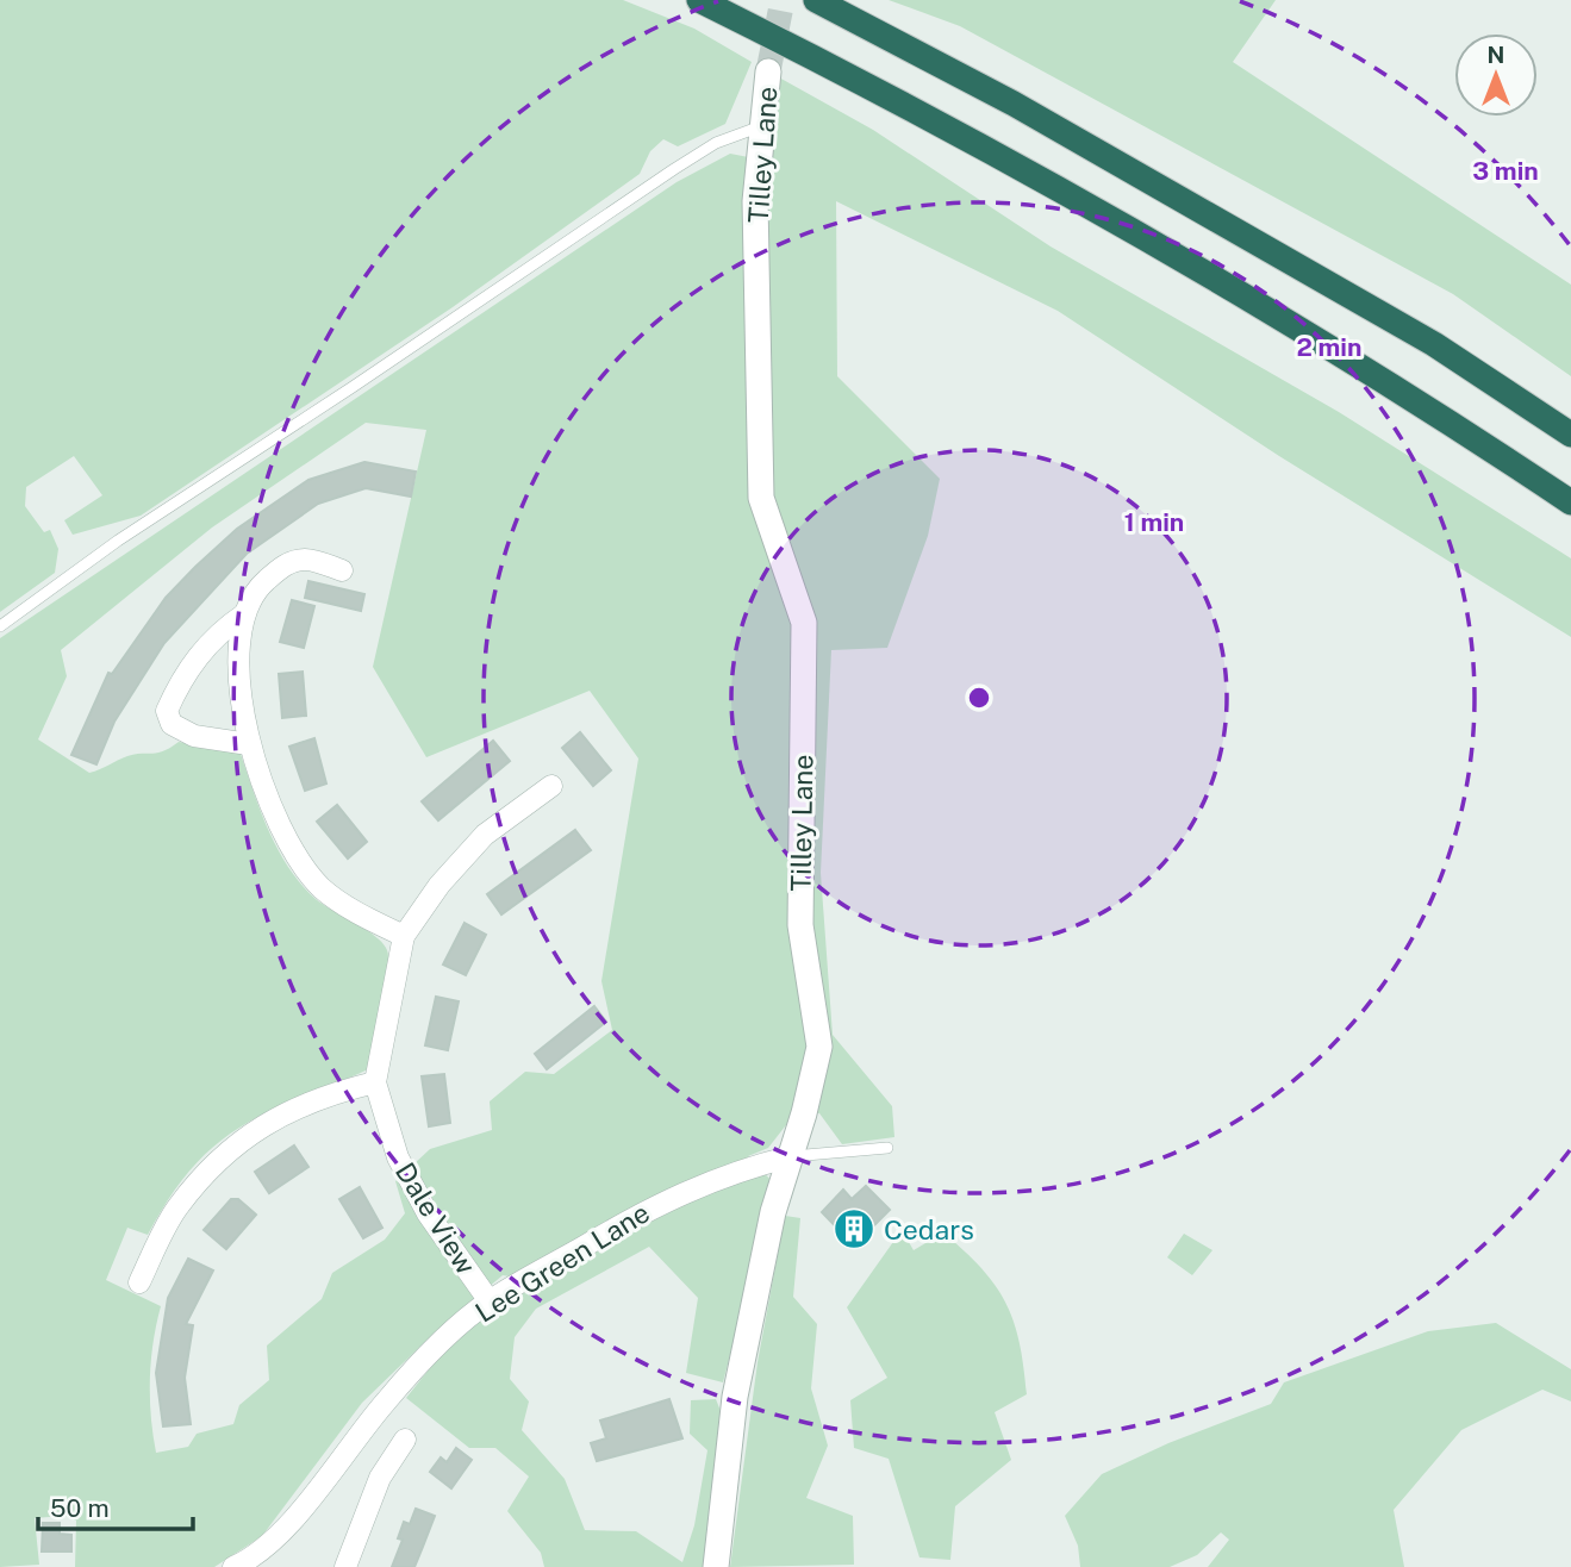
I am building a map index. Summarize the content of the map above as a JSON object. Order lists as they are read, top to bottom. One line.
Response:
{"streets":{"street":["Tilley Lane","Dale View","Lee Green Lane"]},"crossings":[["Tilley Lane","Lee Green Lane"],["Dale View","Lee Green Lane"]],"places":{"building":["Cedars"]},"scale_bar":"50 m","north":"top","rings":["3 min","2 min","1 min"]}
